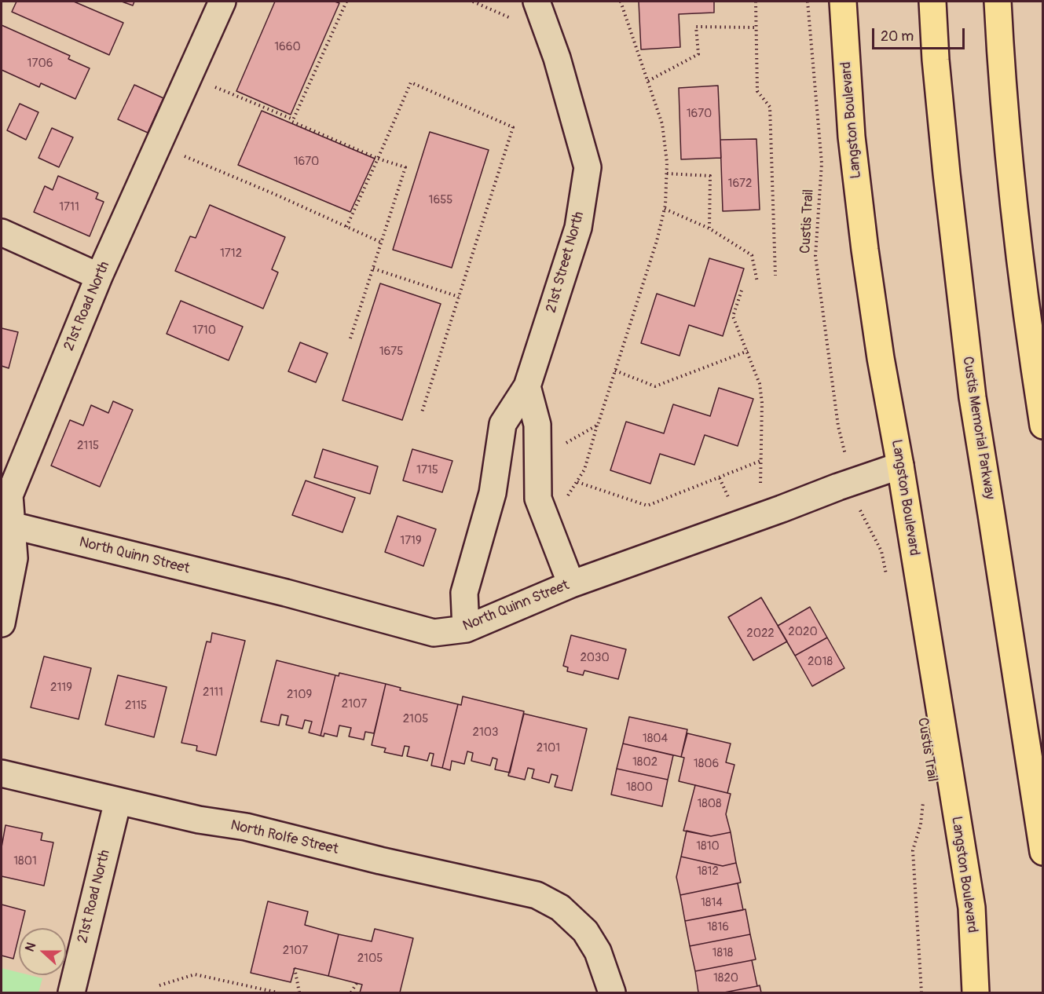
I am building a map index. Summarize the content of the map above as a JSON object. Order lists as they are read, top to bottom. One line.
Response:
{"streets":{"main road":["Langston Boulevard","Custis Memorial Parkway"],"street":["21st Street North","21st Road North","North Quinn Street","North Rolfe Street"],"path":["Custis Trail"]},"crossings":[["Langston Boulevard","North Quinn Street"],["21st Street North","North Quinn Street"],["21st Road North","North Quinn Street"],["21st Road North","North Rolfe Street"]],"house_numbers":["1660","1706","1670","1670","1672","1655","1711","1712","1710","1675","2115","1715","1719","2020","2022","2030","2018","2119","2111","2109","2107","2115","2105","2103","1804","2101","1802","1806","1800","1808","1810","1801","1812","1814","1816","2107","1818","2105","1820"],"scale_bar":"20 m","north":"left"}
